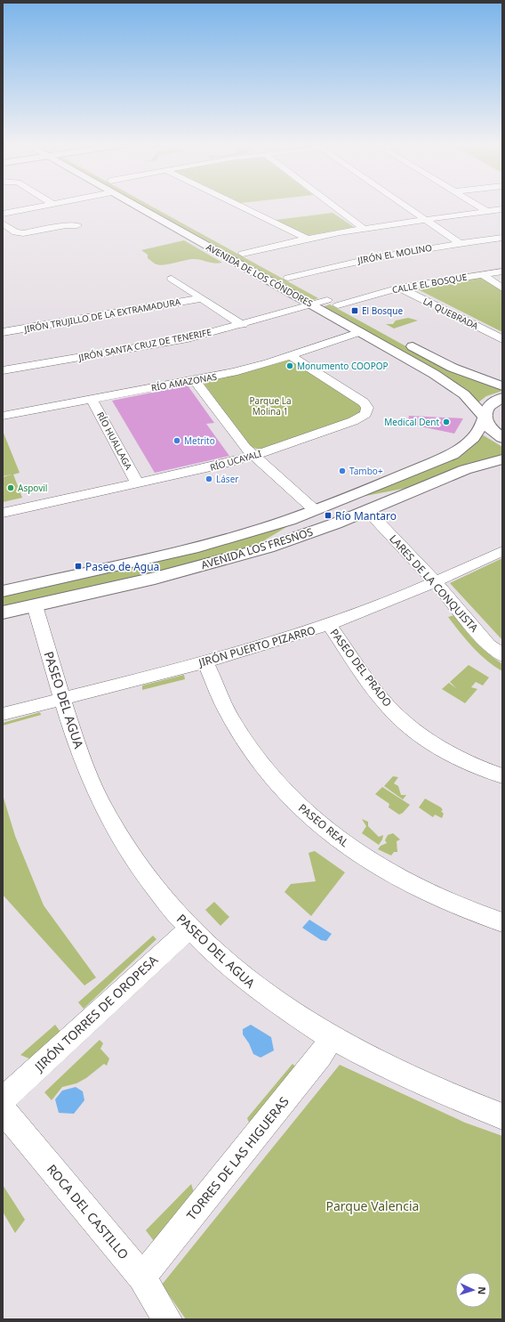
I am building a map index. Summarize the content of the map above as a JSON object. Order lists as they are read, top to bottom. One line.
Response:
{"streets":{"street":["JIRÓN EL MOLINO","AVENIDA DE LOS CÓNDORES","CALLE EL BOSQUE","LA QUEBRADA","JIRÓN TRUJILLO DE LA EXTRAMADURA","JIRÓN SANTA CRUZ DE TENERIFE","RÍO AMAZONAS","RÍO HUALLAGA","RÍO UCAYALI","AVENIDA LOS FRESNOS","LARES DE LA CONQUISTA","JIRÓN PUERTO PIZARRO","PASEO DEL PRADO","PASEO DEL AGUA","PASEO REAL","JIRÓN TORRES DE OROPESA","TORRES DE LAS HIGUERAS","ROCA DEL CASTILLO"]},"crossings":[["JIRÓN EL MOLINO","AVENIDA DE LOS CÓNDORES"],["AVENIDA DE LOS CÓNDORES","CALLE EL BOSQUE"],["AVENIDA DE LOS CÓNDORES","JIRÓN SANTA CRUZ DE TENERIFE"],["AVENIDA DE LOS CÓNDORES","RÍO AMAZONAS"],["AVENIDA DE LOS CÓNDORES","AVENIDA LOS FRESNOS"],["CALLE EL BOSQUE","LA QUEBRADA"],["RÍO AMAZONAS","RÍO HUALLAGA"],["RÍO AMAZONAS","RÍO UCAYALI"],["RÍO HUALLAGA","RÍO UCAYALI"],["AVENIDA LOS FRESNOS","LARES DE LA CONQUISTA"],["AVENIDA LOS FRESNOS","PASEO DEL AGUA"],["LARES DE LA CONQUISTA","JIRÓN PUERTO PIZARRO"],["JIRÓN PUERTO PIZARRO","PASEO DEL PRADO"],["JIRÓN PUERTO PIZARRO","PASEO DEL AGUA"],["JIRÓN PUERTO PIZARRO","PASEO REAL"],["PASEO DEL AGUA","JIRÓN TORRES DE OROPESA"],["PASEO DEL AGUA","TORRES DE LAS HIGUERAS"],["TORRES DE LAS HIGUERAS","ROCA DEL CASTILLO"]],"parks":["Parque La Molina 1","Parque Valencia"],"places":{"transit":["El Bosque","Río Mantaro","Paseo de Agua"],"other":["Monumento COOPOP","Medical Dent","Metrito","Tambo+","Láser","Aspovil"]},"north":"right"}
